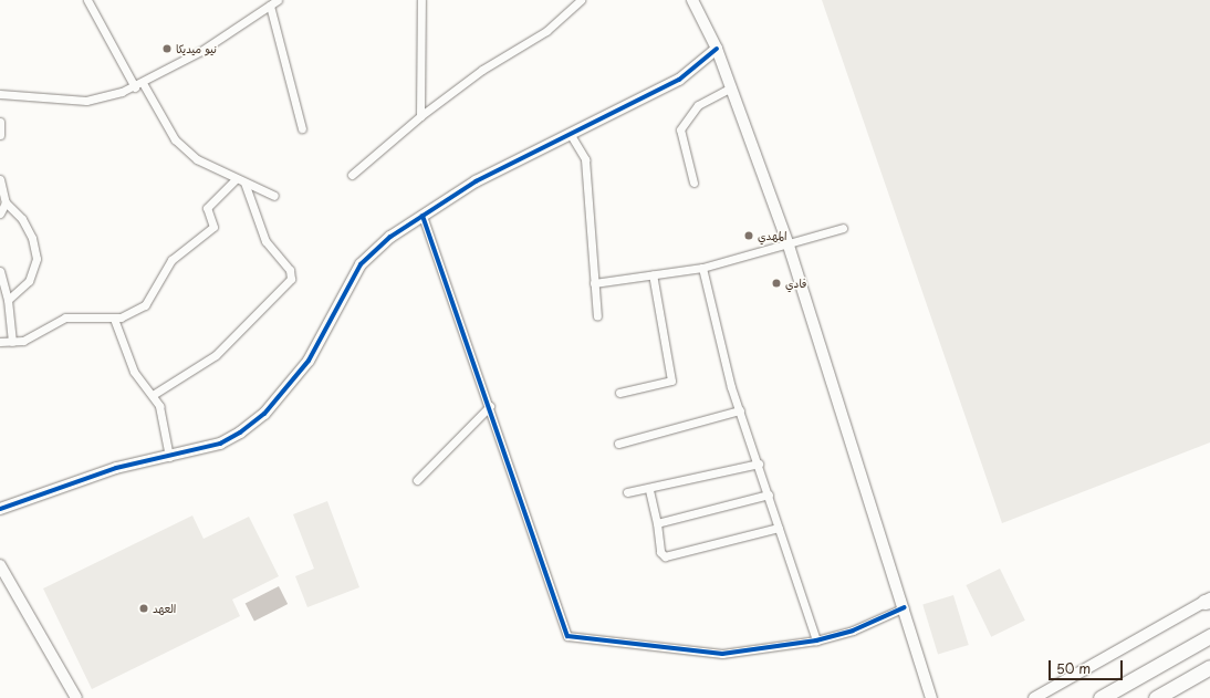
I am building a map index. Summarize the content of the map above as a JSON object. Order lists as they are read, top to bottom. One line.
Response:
{"places":["نيو ميديكا","المهدي","فادي","العهد"],"scale_bar":"50 m"}
